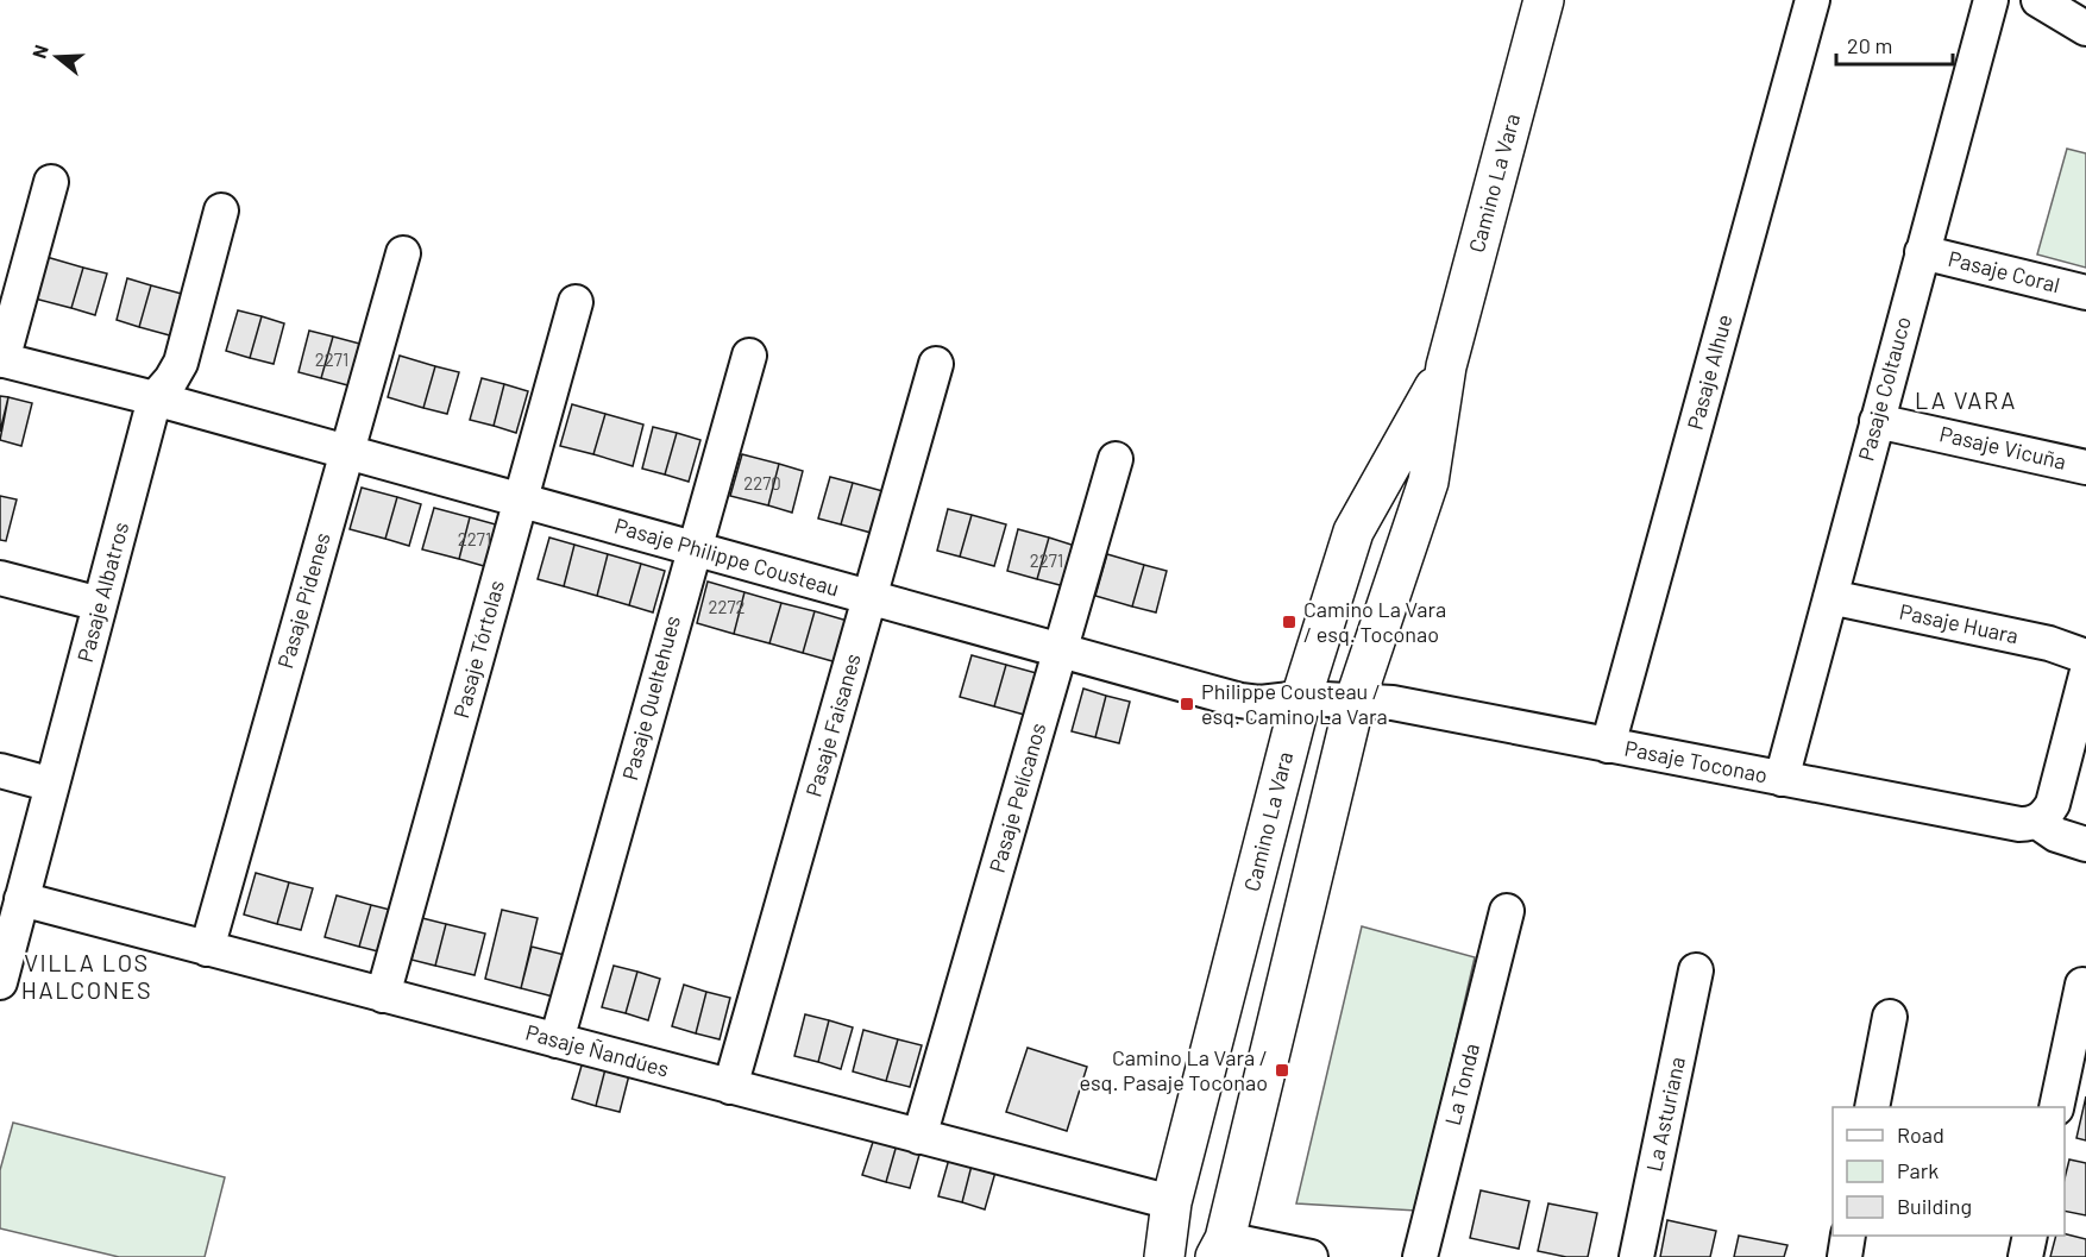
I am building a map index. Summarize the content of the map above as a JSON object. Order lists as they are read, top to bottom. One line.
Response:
{"streets":{"street":["Camino La Vara","Pasaje Coral","Pasaje Alhue","Pasaje Coltauco","Pasaje Vicuña","Pasaje Philippe Cousteau","Pasaje Albatros","Pasaje Pidenes","Pasaje Huara","Pasaje Tórtolas","Pasaje Queltehues","Pasaje Faisanes","Pasaje Toconao","Pasaje Pelícanos","Pasaje Ñandúes","La Tonda","La Asturiana"]},"crossings":[["Camino La Vara","Pasaje Philippe Cousteau"],["Camino La Vara","Pasaje Toconao"],["Camino La Vara","Pasaje Ñandúes"],["Pasaje Coral","Pasaje Coltauco"],["Pasaje Alhue","Pasaje Toconao"],["Pasaje Coltauco","Pasaje Vicuña"],["Pasaje Coltauco","Pasaje Huara"],["Pasaje Coltauco","Pasaje Toconao"],["Pasaje Philippe Cousteau","Pasaje Albatros"],["Pasaje Philippe Cousteau","Pasaje Pidenes"],["Pasaje Philippe Cousteau","Pasaje Tórtolas"],["Pasaje Philippe Cousteau","Pasaje Queltehues"],["Pasaje Philippe Cousteau","Pasaje Faisanes"],["Pasaje Philippe Cousteau","Pasaje Toconao"],["Pasaje Philippe Cousteau","Pasaje Pelícanos"],["Pasaje Albatros","Pasaje Ñandúes"],["Pasaje Pidenes","Pasaje Ñandúes"],["Pasaje Tórtolas","Pasaje Ñandúes"],["Pasaje Queltehues","Pasaje Ñandúes"],["Pasaje Faisanes","Pasaje Ñandúes"],["Pasaje Pelícanos","Pasaje Ñandúes"]],"districts":["LA VARA","VILLA LOS HALCONES"],"places":{"transit":["Camino La Vara / esq. Toconao","Philippe Cousteau / esq. Camino La Vara","Camino La Vara / esq. Pasaje Toconao"]},"house_numbers":["2271","2270","2271","2271","2272"],"legend":["Road","Park","Building"],"scale_bar":"20 m","north":"left"}
